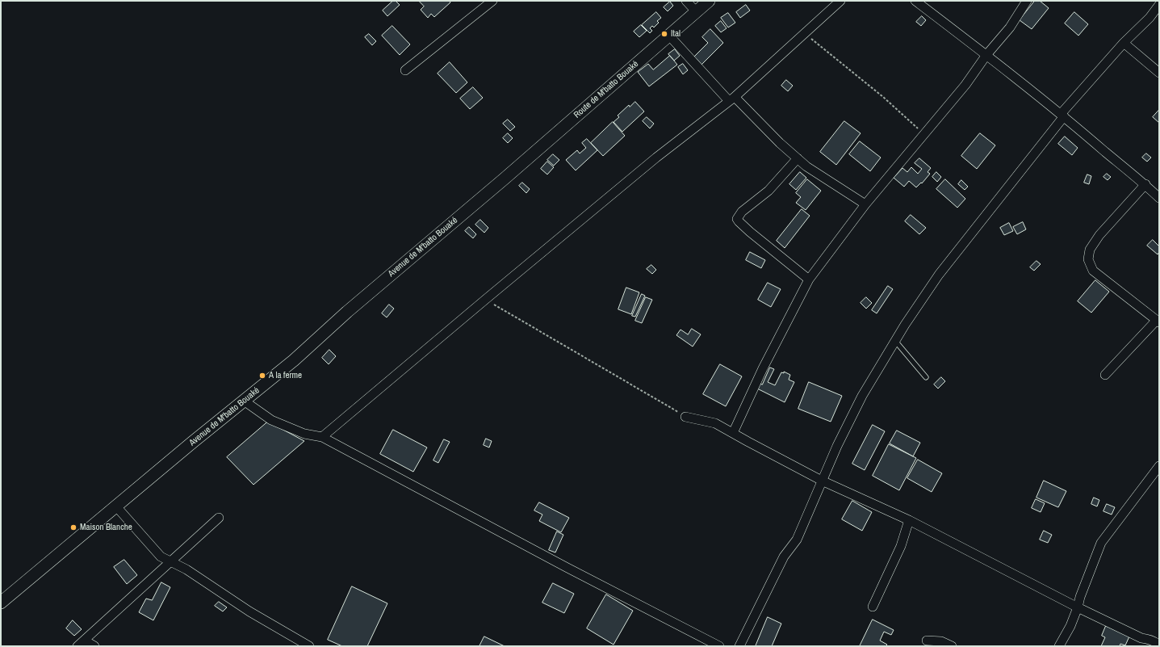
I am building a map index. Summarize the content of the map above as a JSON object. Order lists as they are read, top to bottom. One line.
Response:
{"streets":{"street":["Route de M'batto Bouaké","Avenue de M'batto Bouaké"]},"crossings":[["Route de M'batto Bouaké","Avenue de M'batto Bouaké"]],"places":["Ital","A la ferme","Maison Blanche"]}
